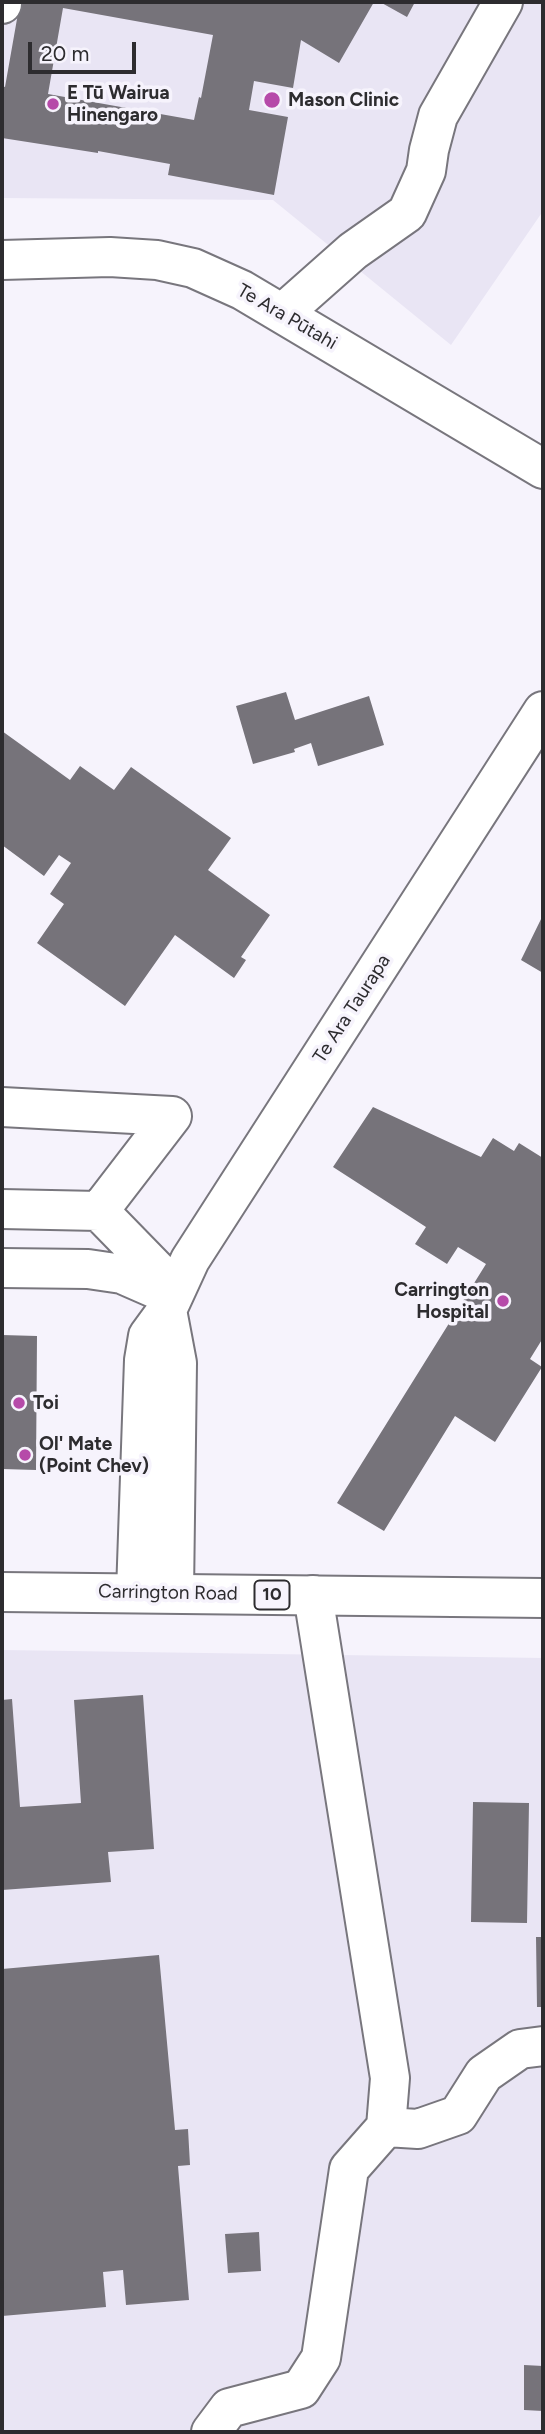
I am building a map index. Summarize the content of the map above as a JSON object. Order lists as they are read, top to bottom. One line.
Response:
{"streets":{"street":["Te Ara Pūtahi","Te Ara Taurapa","Carrington Road","10"]},"crossings":[["Te Ara Taurapa","Carrington Road"]],"places":["Mason Clinic","E Tū Wairua Hinengaro","Carrington Hospital","Toi","Ol' Mate (Point Chev)"],"scale_bar":"20 m"}
